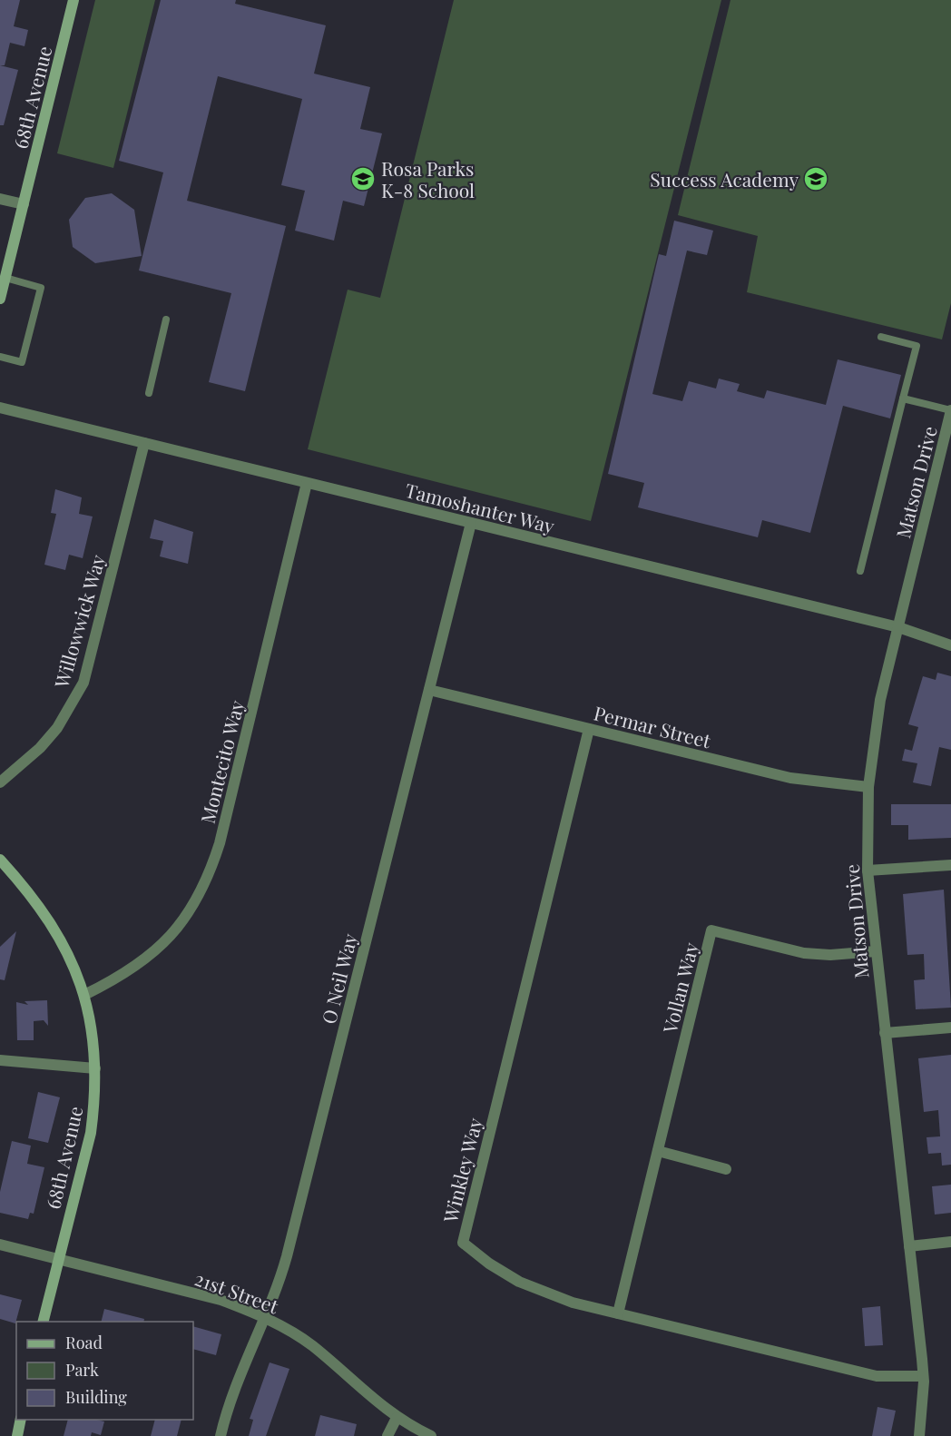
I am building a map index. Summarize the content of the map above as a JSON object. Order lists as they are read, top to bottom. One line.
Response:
{"streets":{"street":["68th Avenue","Matson Drive","Tamoshanter Way","Willowwick Way","Permar Street","Montecito Way","O Neil Way","Vollan Way","Winkley Way","21st Street"]},"crossings":[["68th Avenue","Montecito Way"],["68th Avenue","21st Street"],["Matson Drive","Tamoshanter Way"],["Matson Drive","Permar Street"],["Matson Drive","Vollan Way"],["Matson Drive","Winkley Way"],["Tamoshanter Way","Willowwick Way"],["Tamoshanter Way","Montecito Way"],["Tamoshanter Way","O Neil Way"],["Permar Street","O Neil Way"],["Permar Street","Winkley Way"],["O Neil Way","21st Street"],["Vollan Way","Winkley Way"]],"places":{"school or university":["Rosa Parks K-8 School","Success Academy"]},"legend":["Road","Park","Building"]}
